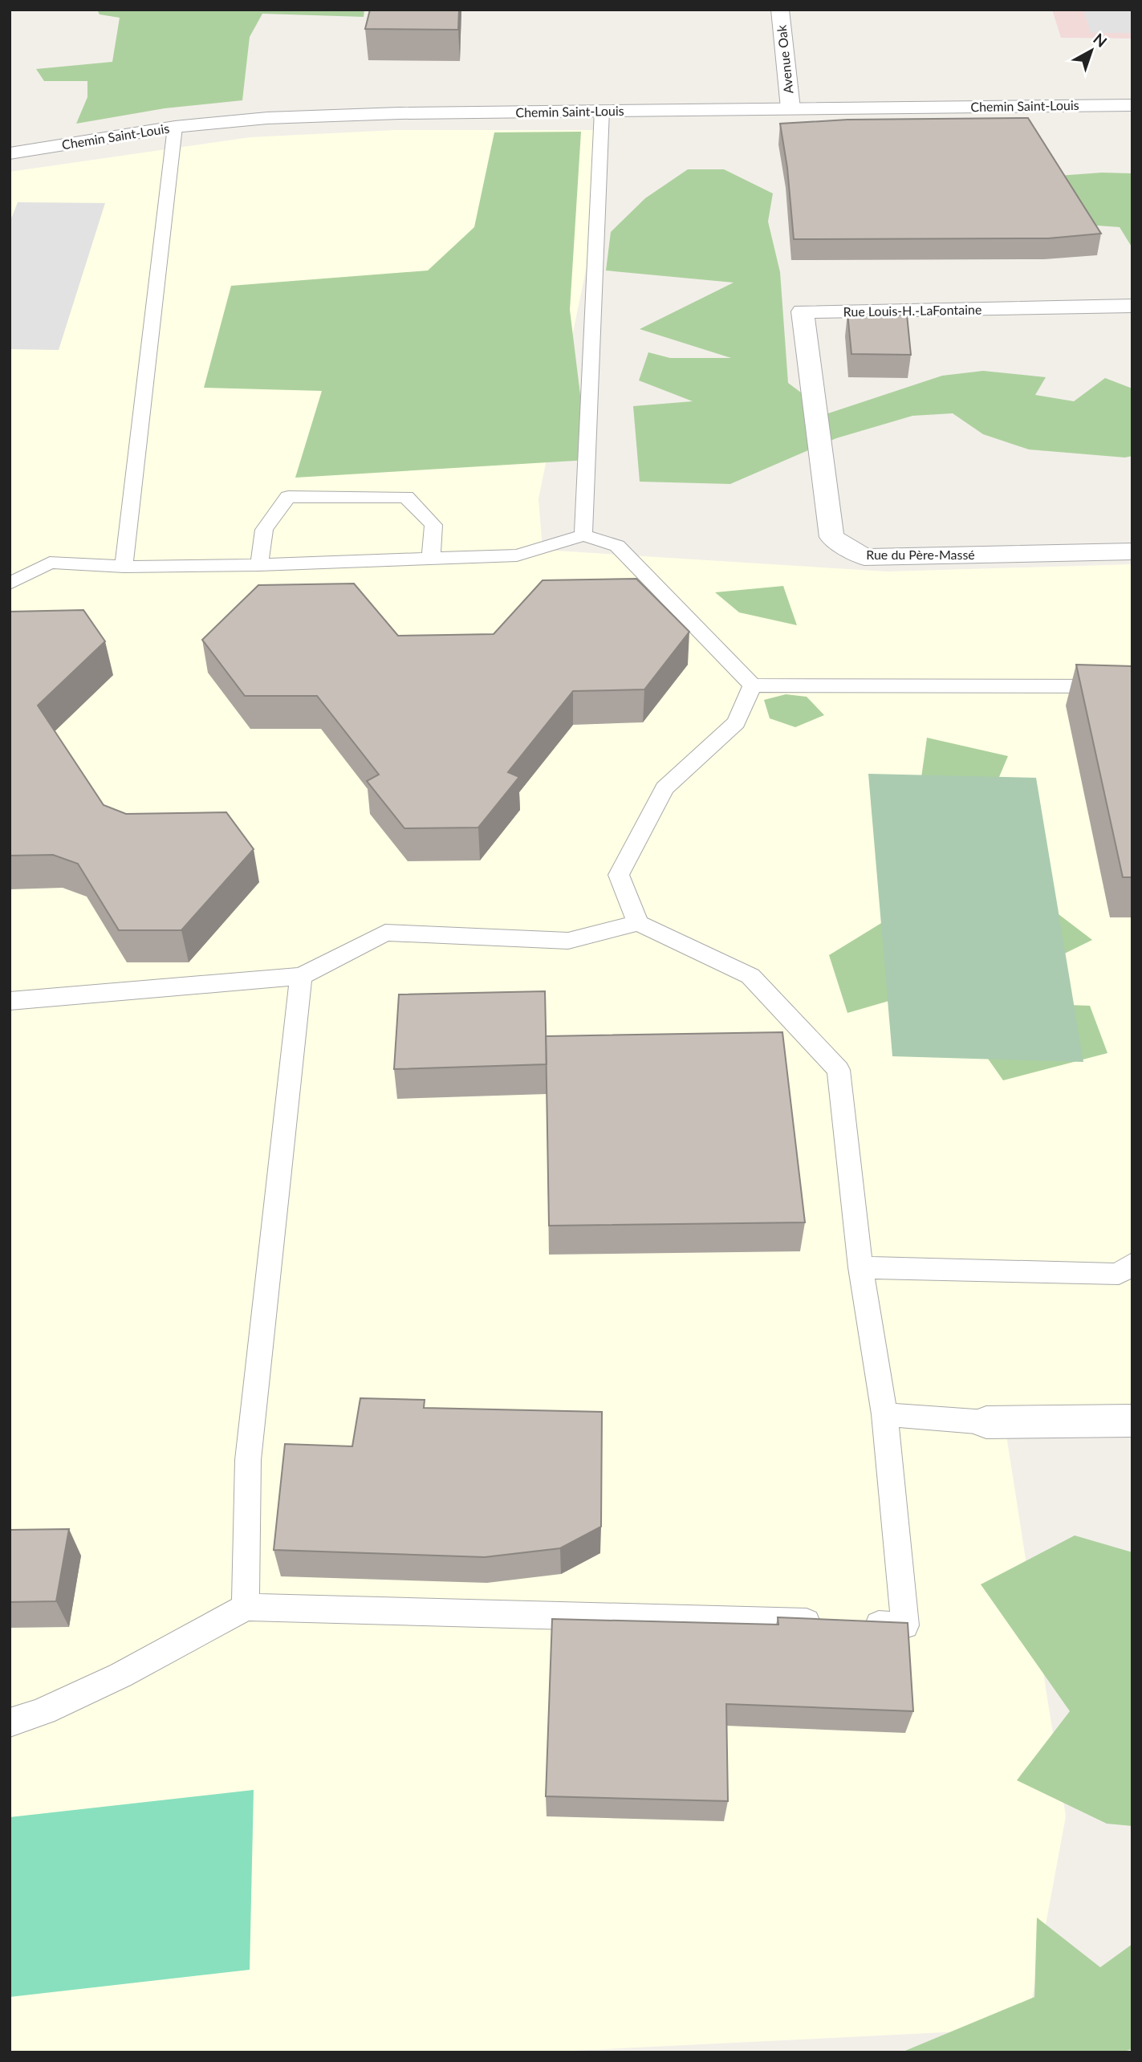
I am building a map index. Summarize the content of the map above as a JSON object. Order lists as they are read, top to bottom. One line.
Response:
{"streets":{"street":["Avenue Oak","Chemin Saint-Louis","Rue Louis-H.-LaFontaine","Rue du Père-Massé"]},"crossings":[["Avenue Oak","Chemin Saint-Louis"],["Rue Louis-H.-LaFontaine","Rue du Père-Massé"]],"north":"top right"}
